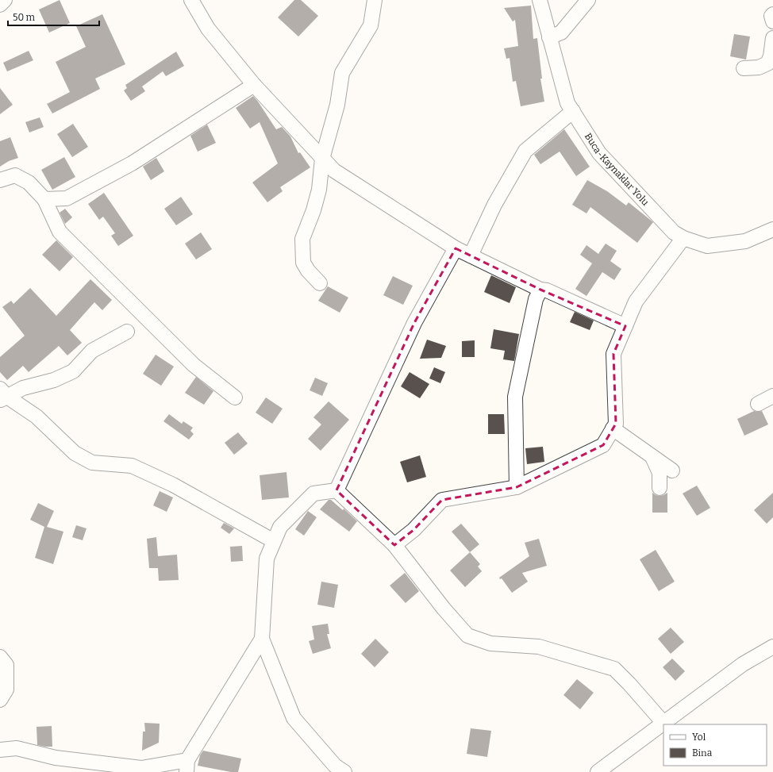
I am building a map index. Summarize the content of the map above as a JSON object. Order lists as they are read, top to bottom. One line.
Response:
{"streets":{"street":["Buca-Kaynaklar Yolu"]},"legend":["Yol","Bina"],"scale_bar":"50 m"}
